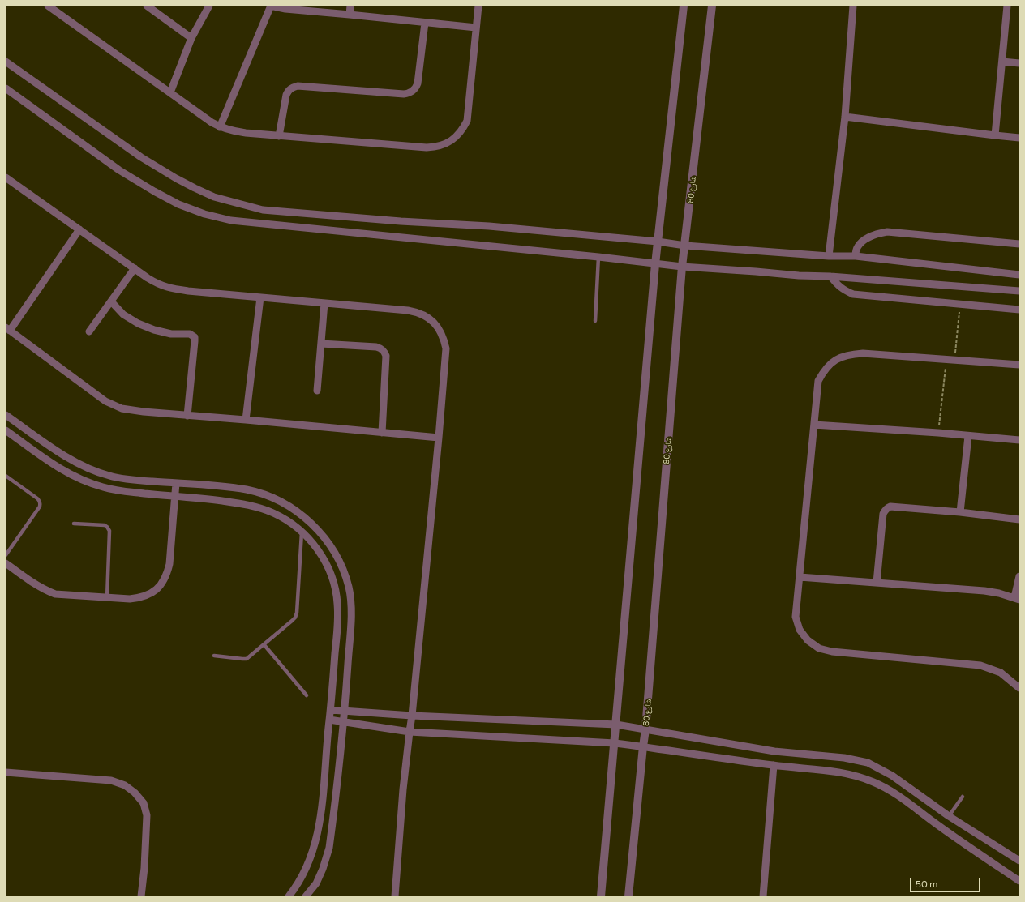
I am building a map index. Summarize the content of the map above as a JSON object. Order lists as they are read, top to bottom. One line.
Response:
{"streets":{"street":["شارع 80"]},"scale_bar":"50 m"}
